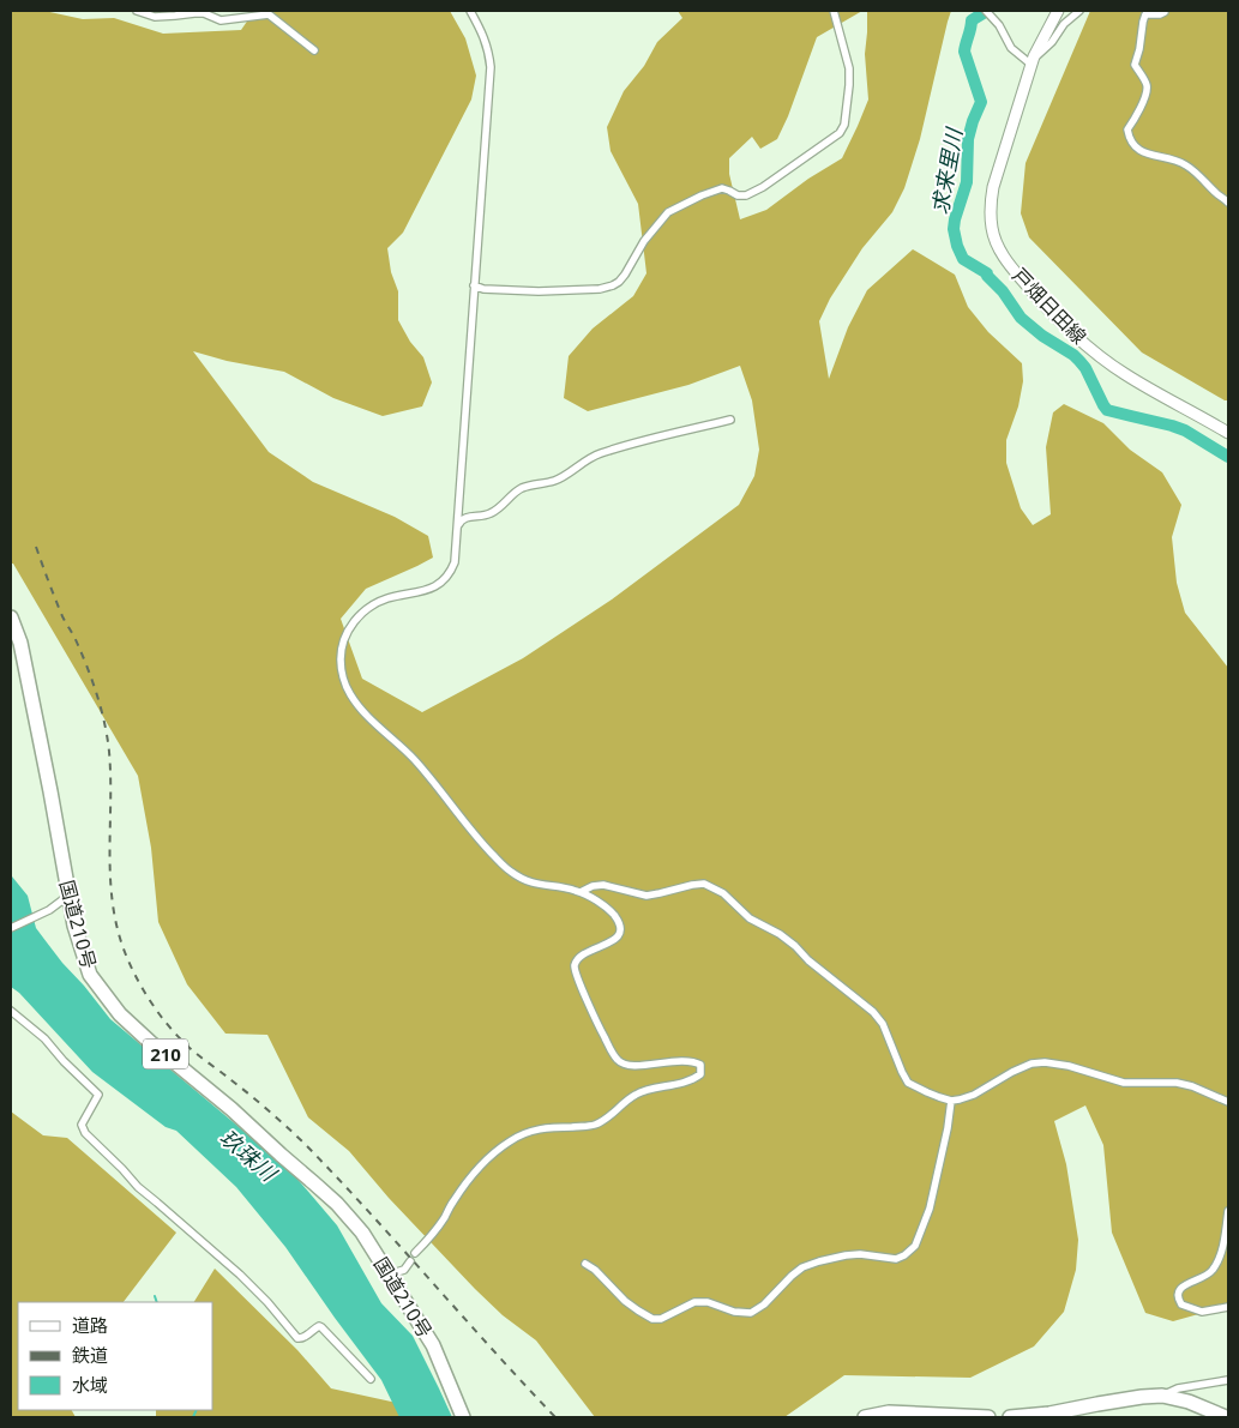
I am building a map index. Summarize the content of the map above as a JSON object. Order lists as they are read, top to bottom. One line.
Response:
{"streets":{"highway":["国道210号","210"],"main road":["戸畑日田線"]},"water":["求来里川","玖珠川"],"legend":["道路","鉄道","水域"]}
